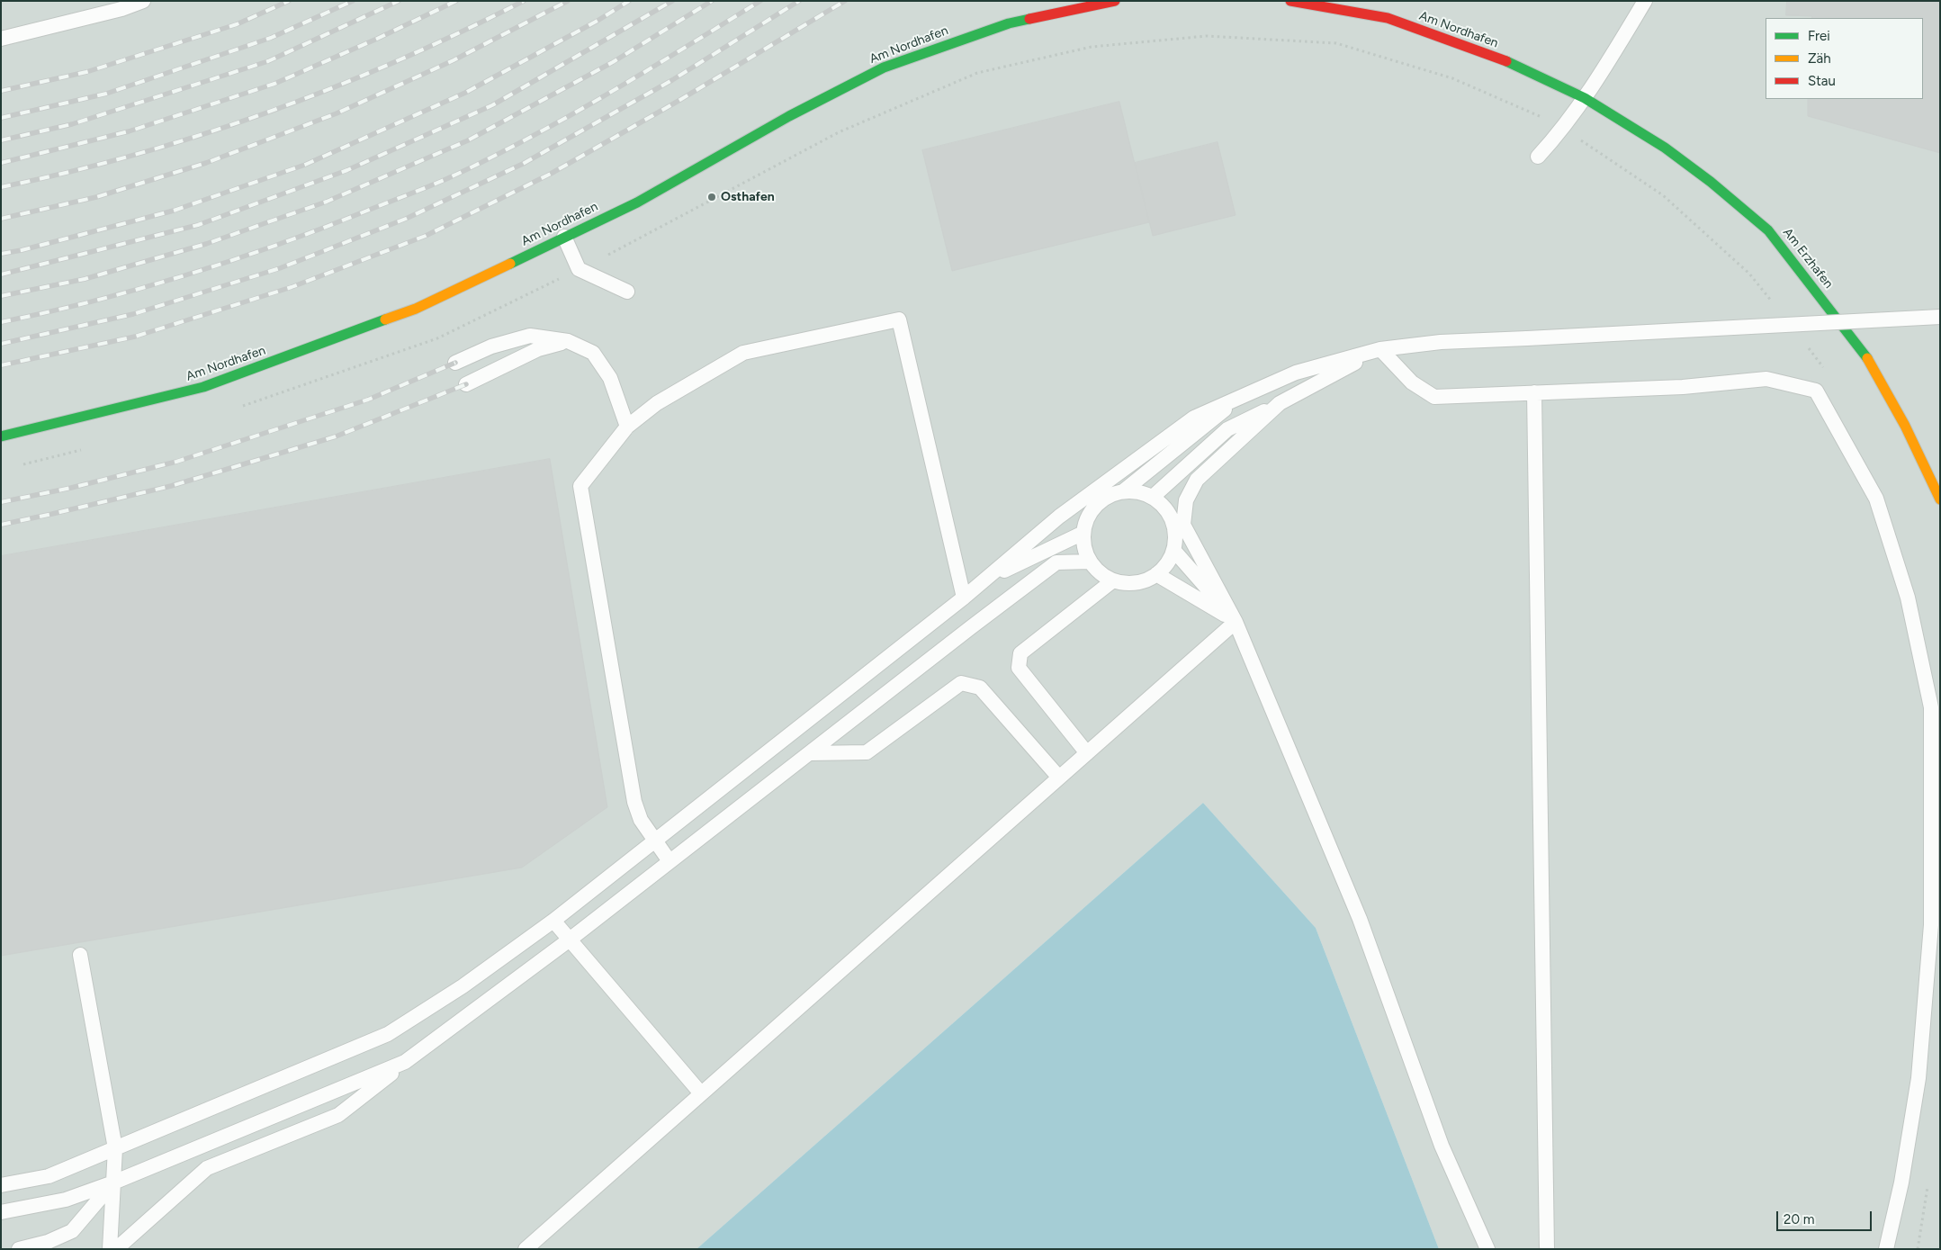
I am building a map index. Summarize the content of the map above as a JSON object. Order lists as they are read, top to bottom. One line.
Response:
{"streets":{"main road":["Am Nordhafen","Am Erzhafen"]},"crossings":[["Am Nordhafen","Am Erzhafen"]],"places":["Osthafen"],"legend":["Frei","Zäh","Stau"],"scale_bar":"20 m"}
